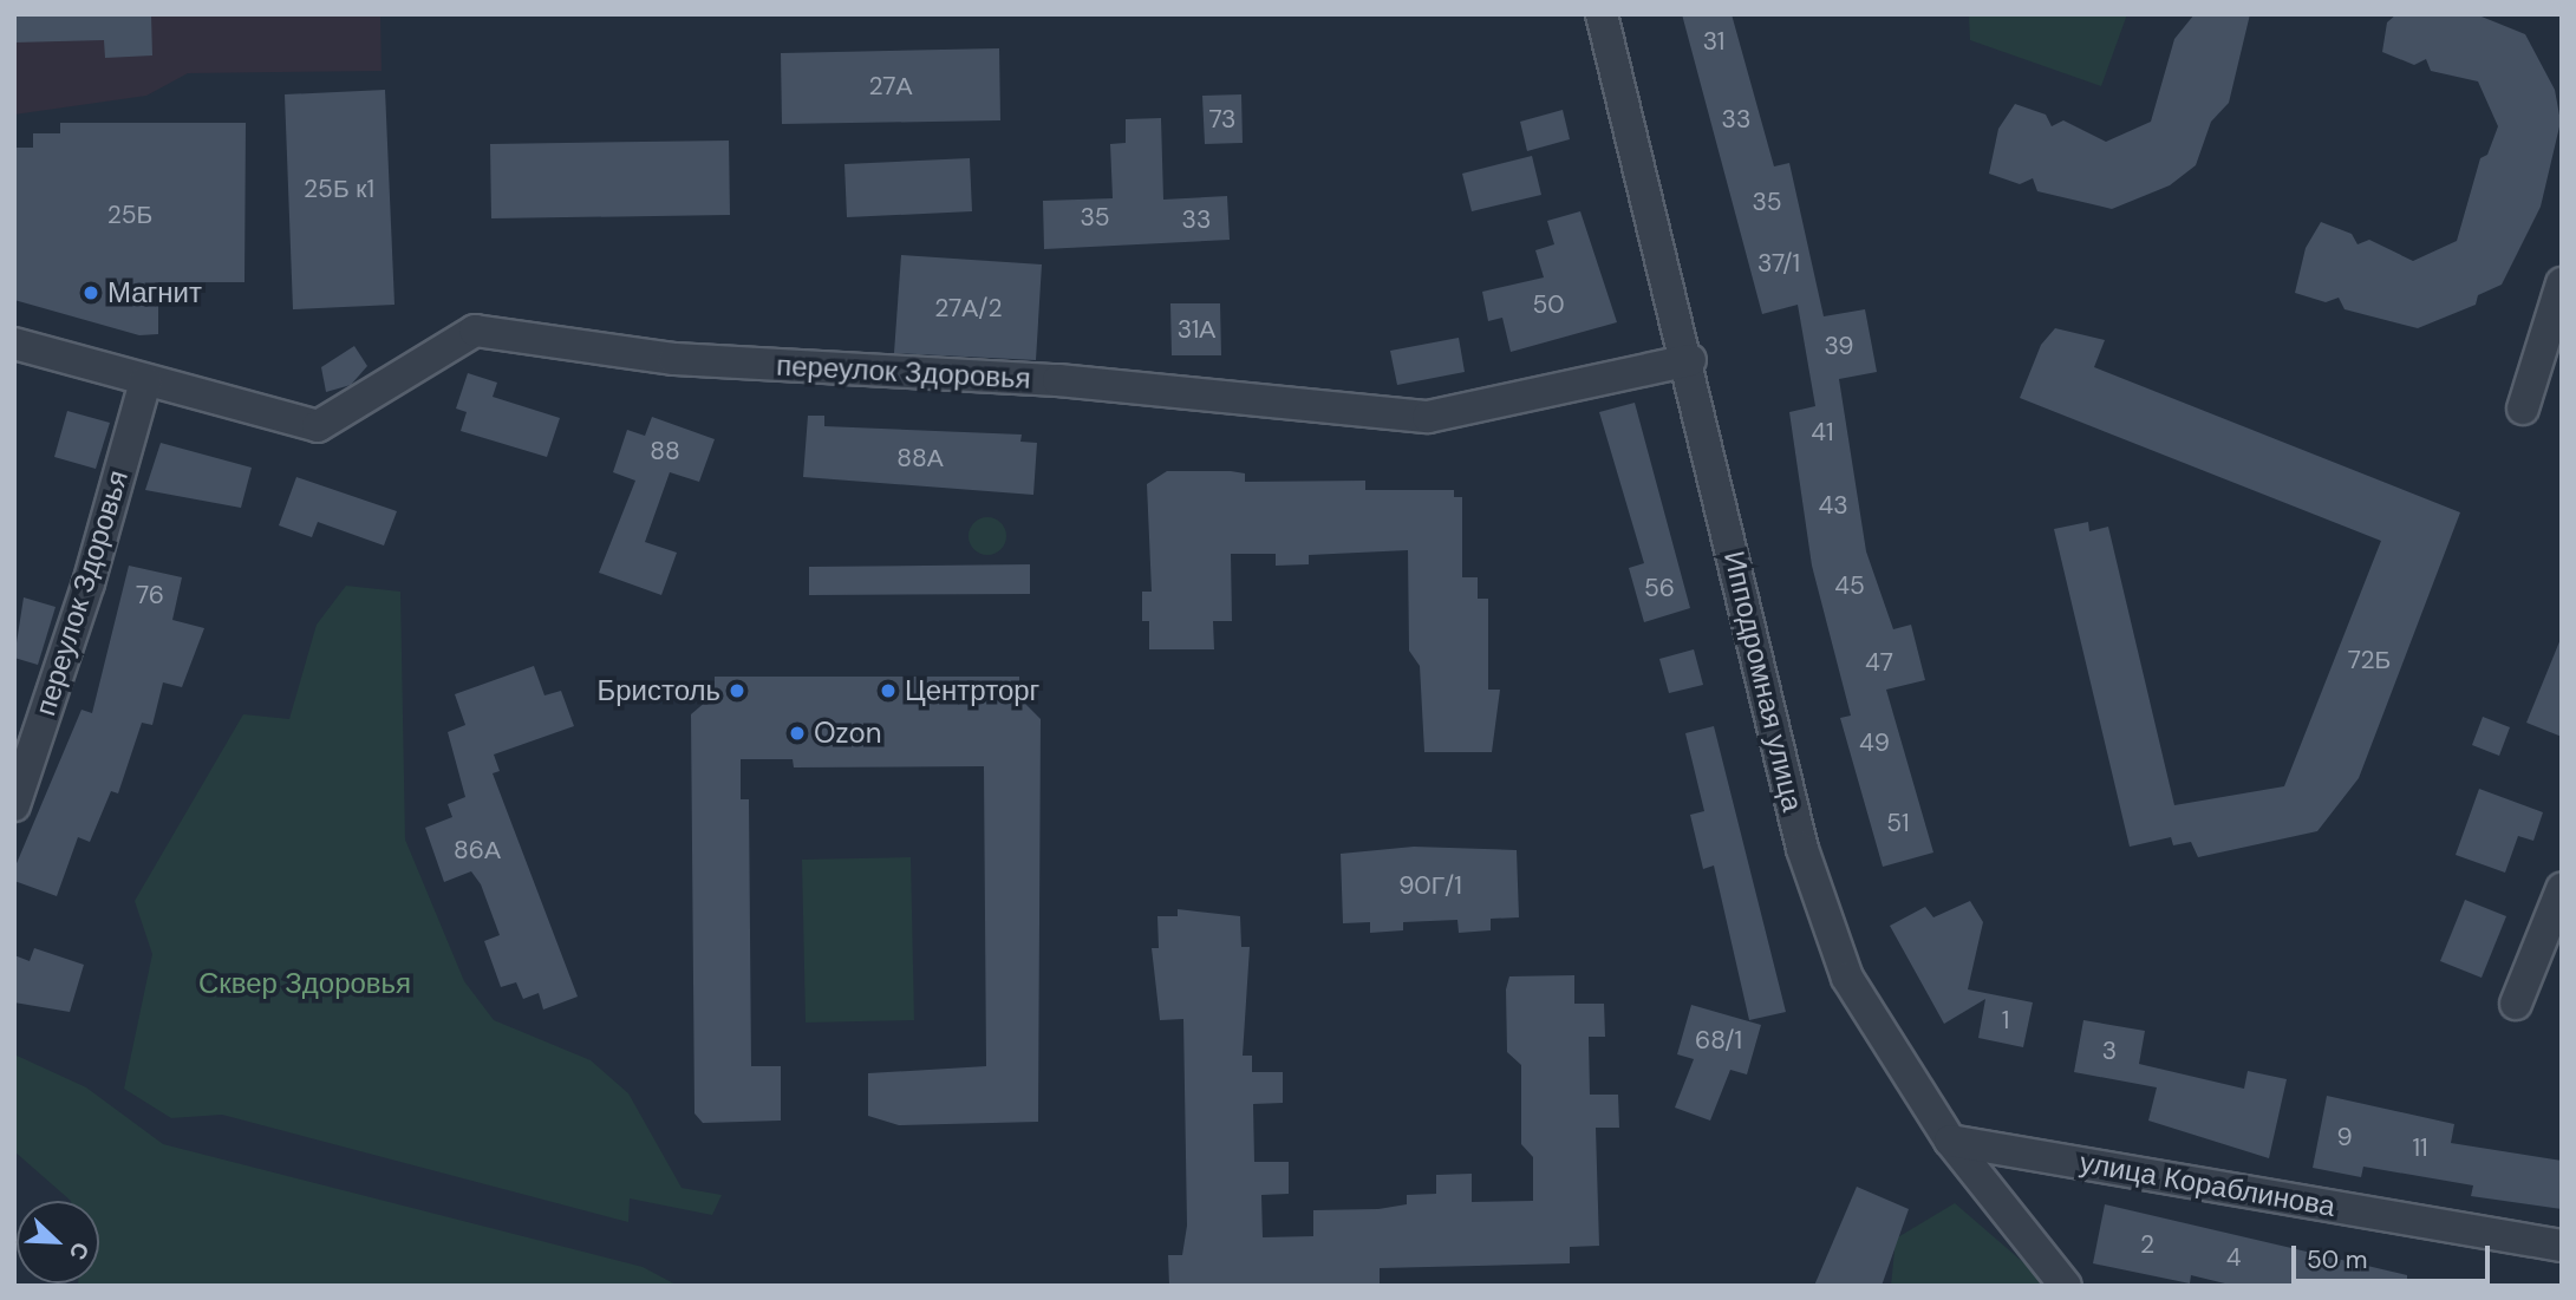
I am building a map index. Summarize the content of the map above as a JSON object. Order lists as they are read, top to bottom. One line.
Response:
{"streets":{"street":["переулок Здоровья","Ипподромная улица","улица Кораблинова"]},"crossings":[["переулок Здоровья","Ипподромная улица"],["Ипподромная улица","улица Кораблинова"]],"parks":["Сквер Здоровья"],"places":["Магнит","Бристоль","Центрторг","Ozon"],"house_numbers":["31","27А","73","33","25Б к1","35","25Б","35","33","37/1","50","27А/2","31А","39","41","88","88А","43","45","56","76","72Б","47","49","51","86А","90Г/1","1","68/1","3","9","11","2","4"],"scale_bar":"50 m","north":"bottom right"}
